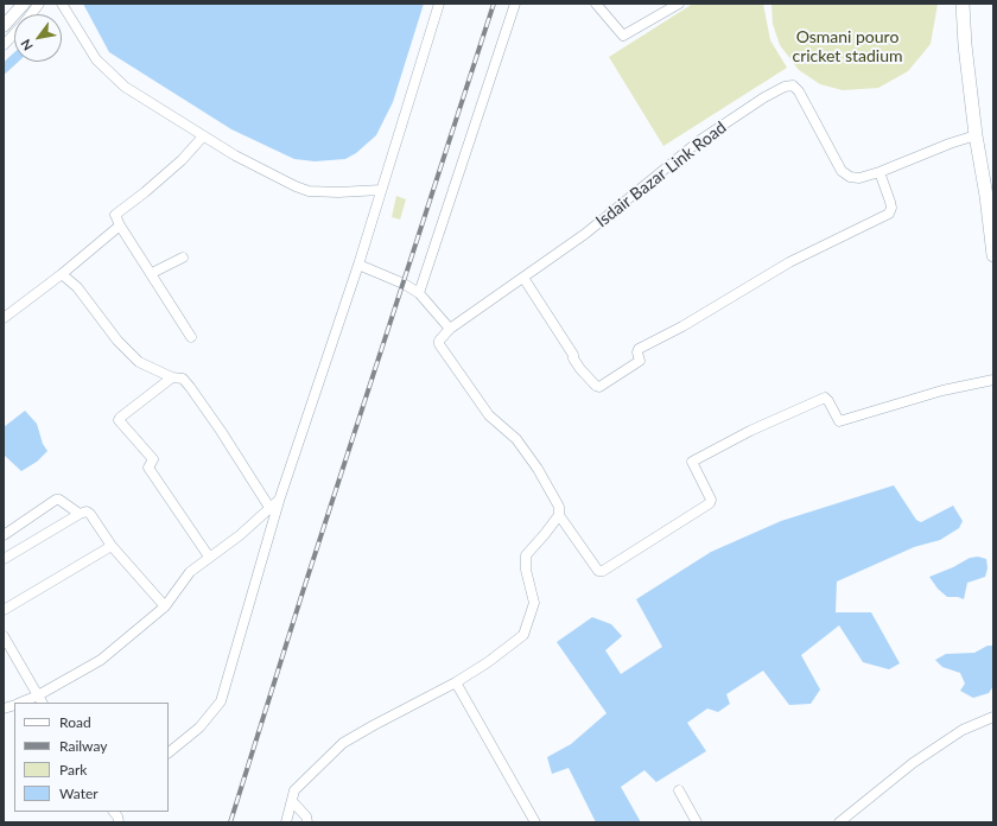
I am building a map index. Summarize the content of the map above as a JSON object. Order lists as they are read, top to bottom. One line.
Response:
{"streets":{"street":["Isdair Bazar Link Road"]},"parks":["Osmani pouro cricket stadium"],"legend":["Road","Railway","Park","Water"],"north":"bottom left"}
